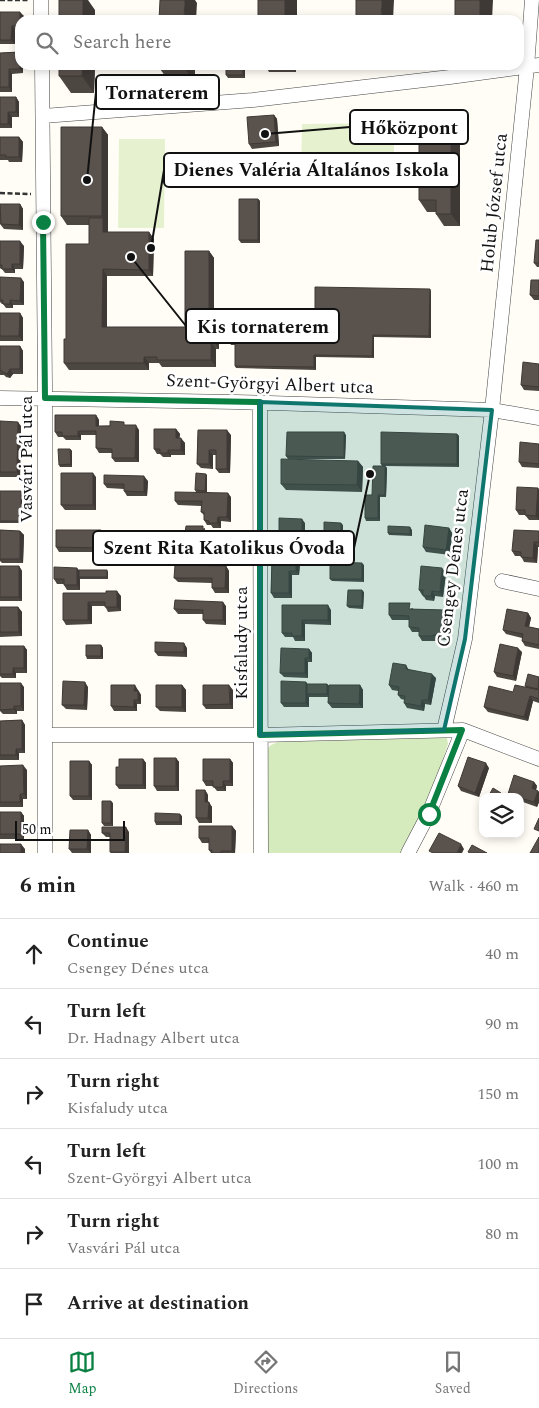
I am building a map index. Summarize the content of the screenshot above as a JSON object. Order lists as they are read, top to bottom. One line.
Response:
{"streets":{"street":["Holub József utca","Szent-Györgyi Albert utca","Vasvári Pál utca","Csengey Dénes utca","Kisfaludy utca"]},"crossings":[["Holub József utca","Szent-Györgyi Albert utca"],["Holub József utca","Csengey Dénes utca"],["Szent-Györgyi Albert utca","Vasvári Pál utca"],["Szent-Györgyi Albert utca","Csengey Dénes utca"],["Szent-Györgyi Albert utca","Kisfaludy utca"]],"places":["Hőközpont","Tornaterem","Dienes Valéria Általános Iskola","Kis tornaterem","Szent Rita Katolikus Óvoda"],"scale_bar":"50 m","page":{"search":"Search here","scale":"50 m","heading":["6 min","Walk · 460 m"],"list":[["Continue","Csengey Dénes utca","40 m"],["Turn left","Dr. Hadnagy Albert utca","90 m"],["Turn right","Kisfaludy utca","150 m"],["Turn left","Szent-Györgyi Albert utca","100 m"],["Turn right","Vasvári Pál utca","80 m"],"Arrive at destination"],"nav":["Map","Directions","Saved"]}}
